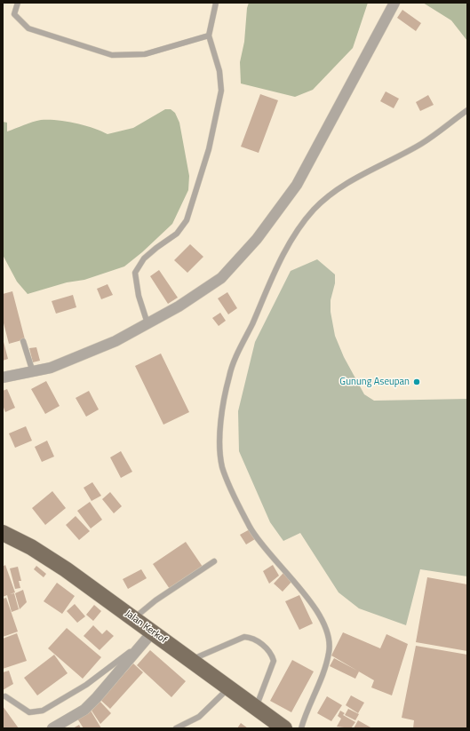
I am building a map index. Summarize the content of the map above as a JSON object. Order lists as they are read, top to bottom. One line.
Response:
{"streets":{"main road":["Jalan Kerkof"]},"places":["Gunung Aseupan"]}
